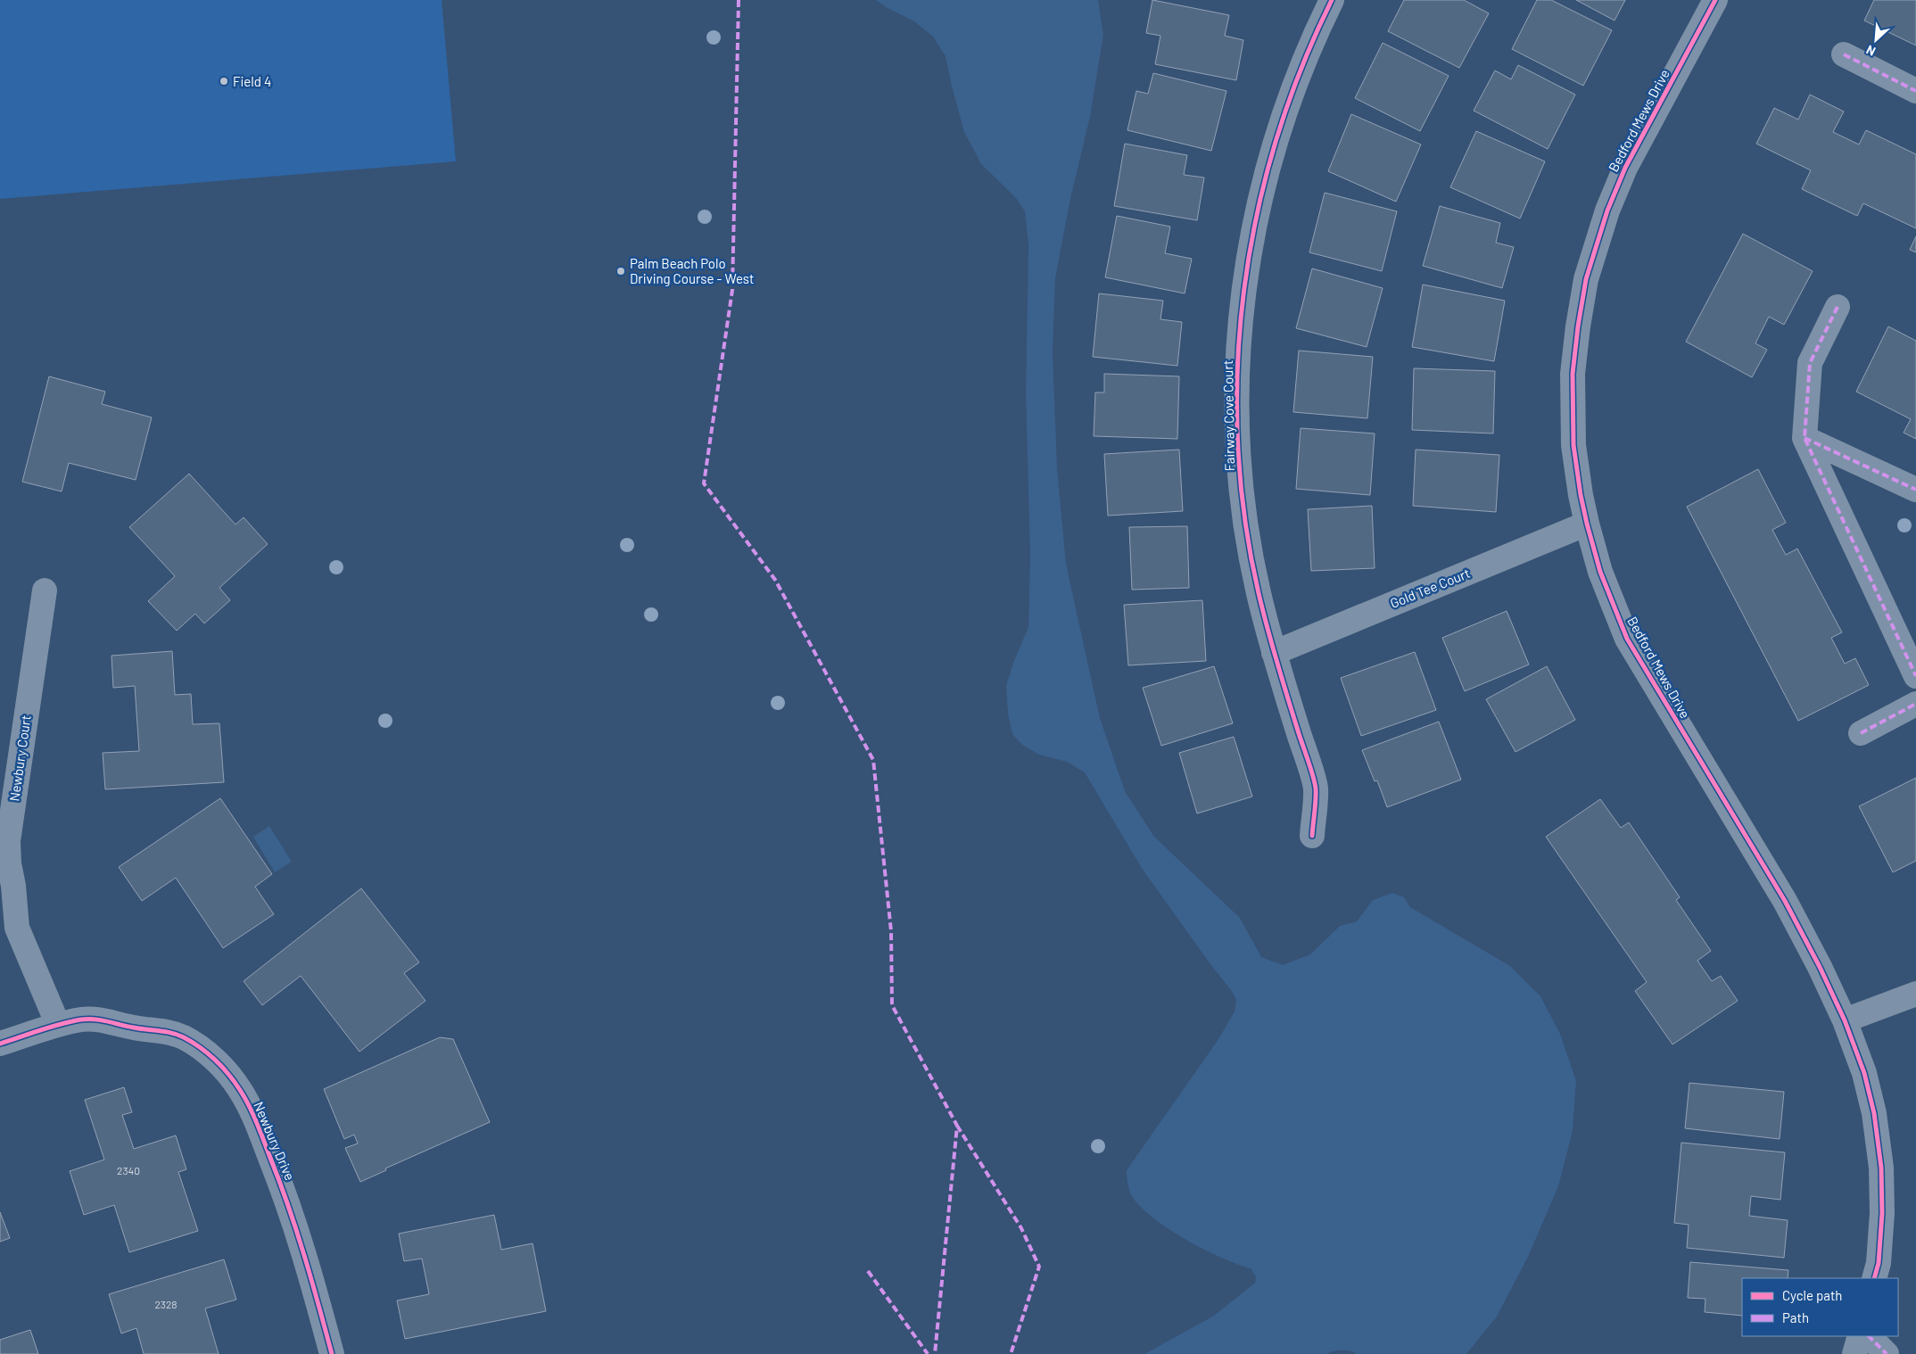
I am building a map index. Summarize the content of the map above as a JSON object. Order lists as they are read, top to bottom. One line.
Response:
{"streets":{"street":["Bedford Mews Drive","Fairway Cove Court","Gold Tee Court","Newbury Court","Newbury Drive"]},"crossings":[["Bedford Mews Drive","Gold Tee Court"],["Fairway Cove Court","Gold Tee Court"],["Newbury Court","Newbury Drive"]],"places":["Field 4","Palm Beach Polo Driving Course - West"],"house_numbers":["2340","2328"],"legend":["Cycle path","Path"],"north":"bottom left"}
